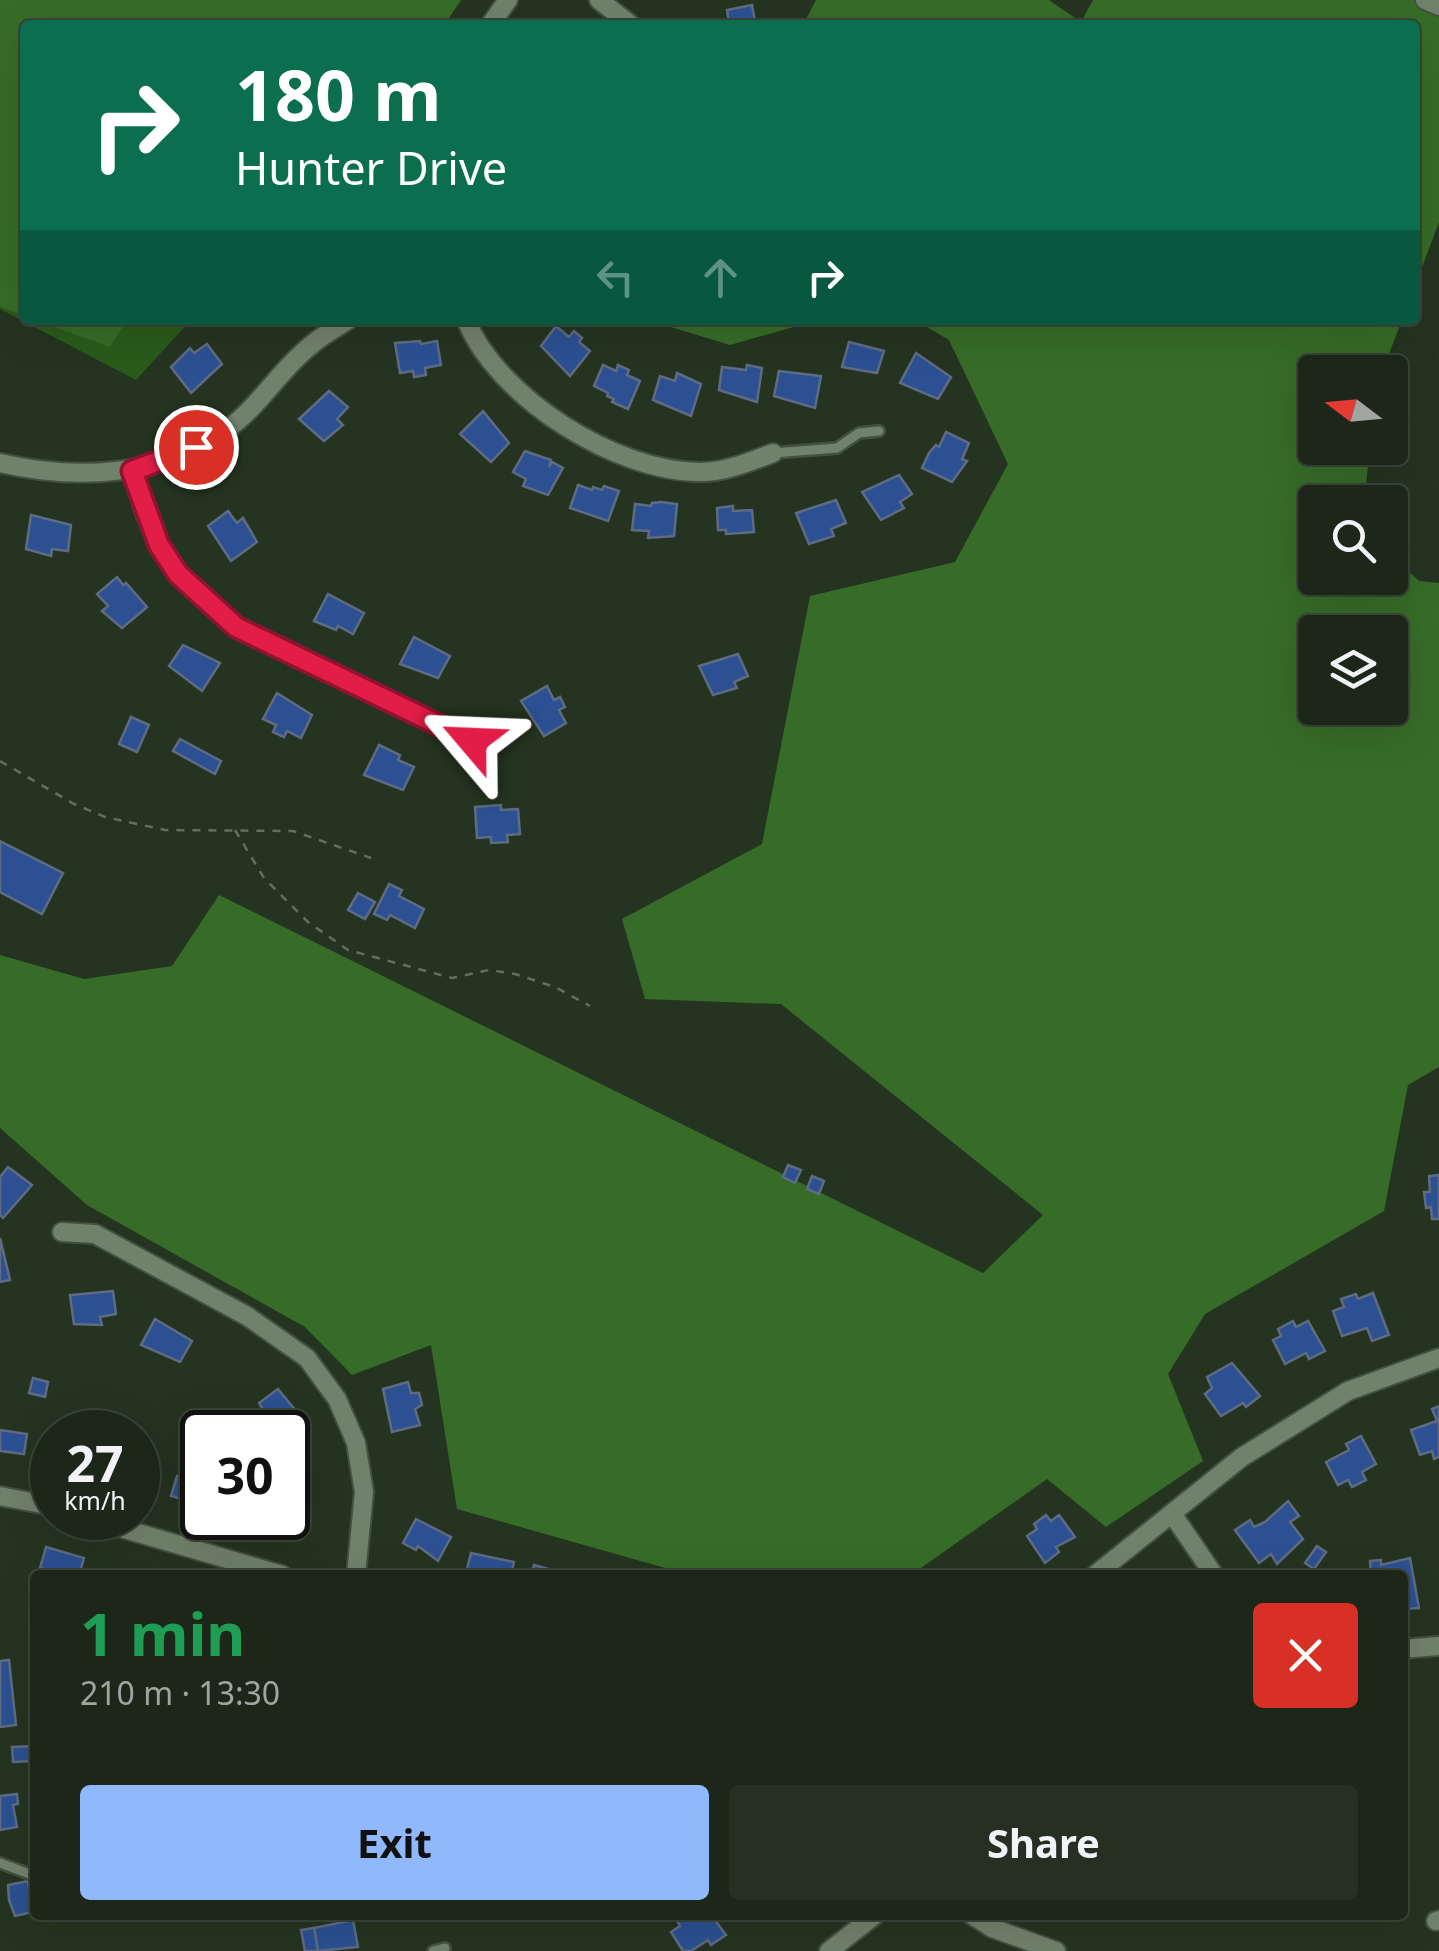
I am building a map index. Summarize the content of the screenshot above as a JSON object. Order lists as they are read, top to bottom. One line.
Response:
{"north":"left","page":{"turn":["180 m","Hunter Drive"],"speed":"27 km/h","limit":"30","heading":["1 min","210 m · 13:30"],"buttons":["Exit","Share"]}}
